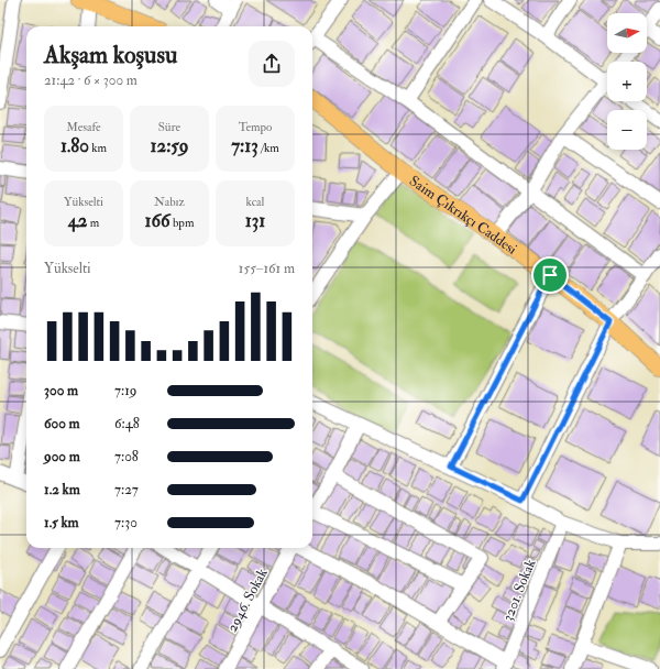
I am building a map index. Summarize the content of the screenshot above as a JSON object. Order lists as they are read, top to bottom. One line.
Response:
{"streets":{"main road":["Saim Çıkrıkçı Caddesi"],"street":["3201. Sokak","2946. Sokak"]},"north":"right","page":{"map_buttons":["+","−"],"heading":["Akşam koşusu","21:42 · 6 × 300 m"],"stats":[["Mesafe","1.80 km"],["Süre","12:59"],["Tempo","7:13 /km"],["Yükselti","42 m"],["Nabız","166 bpm"],["kcal","131"]],"chart":["Yükselti","155–161 m"],"list":[{"name":"300 m","note":"7:19"},{"name":"600 m","note":"6:48"},{"name":"900 m","note":"7:08"},{"name":"1.2 km","note":"7:27"},{"name":"1.5 km","note":"7:30"}]}}
